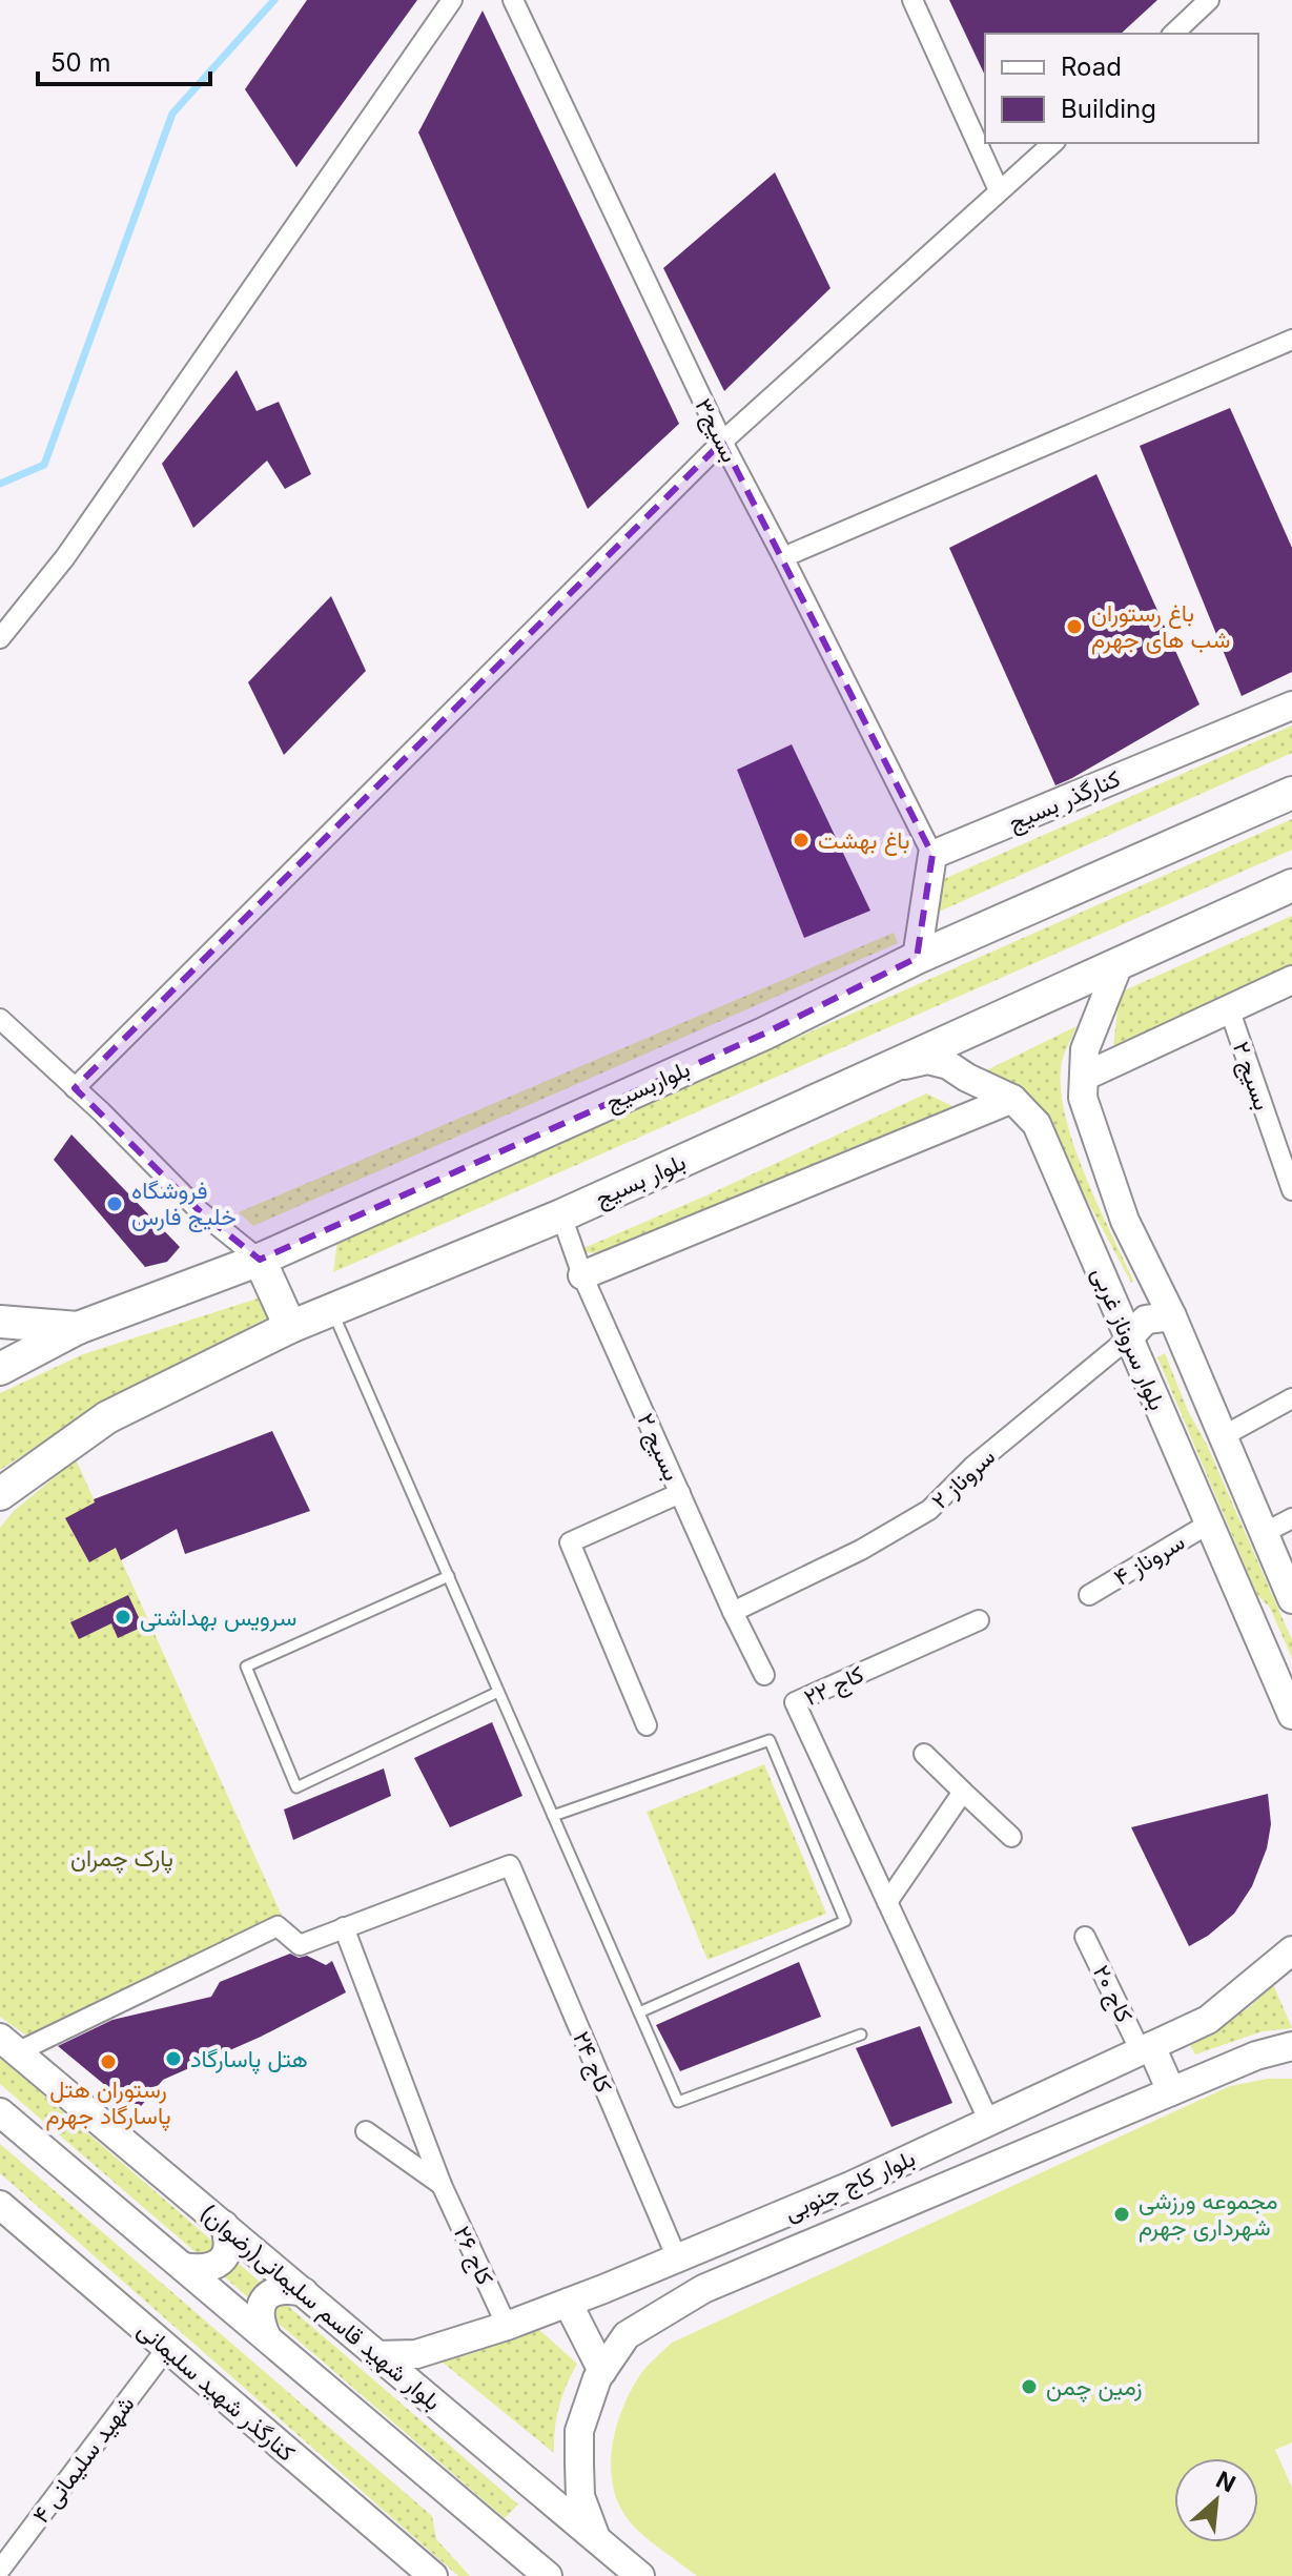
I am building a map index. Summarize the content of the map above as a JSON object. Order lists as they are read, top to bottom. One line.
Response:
{"streets":{"main road":["کنارگذر بسیج","بلواربسیج","بلوار بسیج","بلوار سروناز غربی","بلوار کاج جنوبی","بلوار شهید قاسم سلیمانی(رضوان)","کنارگذر شهید سلیمانی"],"street":["بسیج۳","بسیج ۲","سروناز ۲","سروناز ۴","کاج ۲۲","کاج ۲۰","کاج ۲۴","کاج ۲۶","شهید سلیمانی ۴"]},"crossings":[["بسیج۳","کنارگذر بسیج"],["بسیج ۲","بلوار بسیج"],["بسیج ۲","سروناز ۲"],["بلوار بسیج","بلوار سروناز غربی"],["بلوار سروناز غربی","سروناز ۲"],["بلوار سروناز غربی","سروناز ۴"],["کاج ۲۲","بلوار کاج جنوبی"],["کاج ۲۰","بلوار کاج جنوبی"],["کاج ۲۴","بلوار کاج جنوبی"],["کاج ۲۴","کاج ۲۶"],["بلوار کاج جنوبی","کاج ۲۶"],["بلوار کاج جنوبی","بلوار شهید قاسم سلیمانی(رضوان)"],["کنارگذر شهید سلیمانی","شهید سلیمانی ۴"]],"parks":["پارک چمران"],"places":["باغ رستوران شب های جهرم","باغ بهشت","فروشگاه خلیج فارس","سرویس بهداشتی","هتل پاسارگاد","رستوران هتل پاسارگاد جهرم","مجموعه ورزشی شهرداری جهرم","زمین چمن"],"legend":["Road","Building"],"scale_bar":"50 m","north":"top right"}
